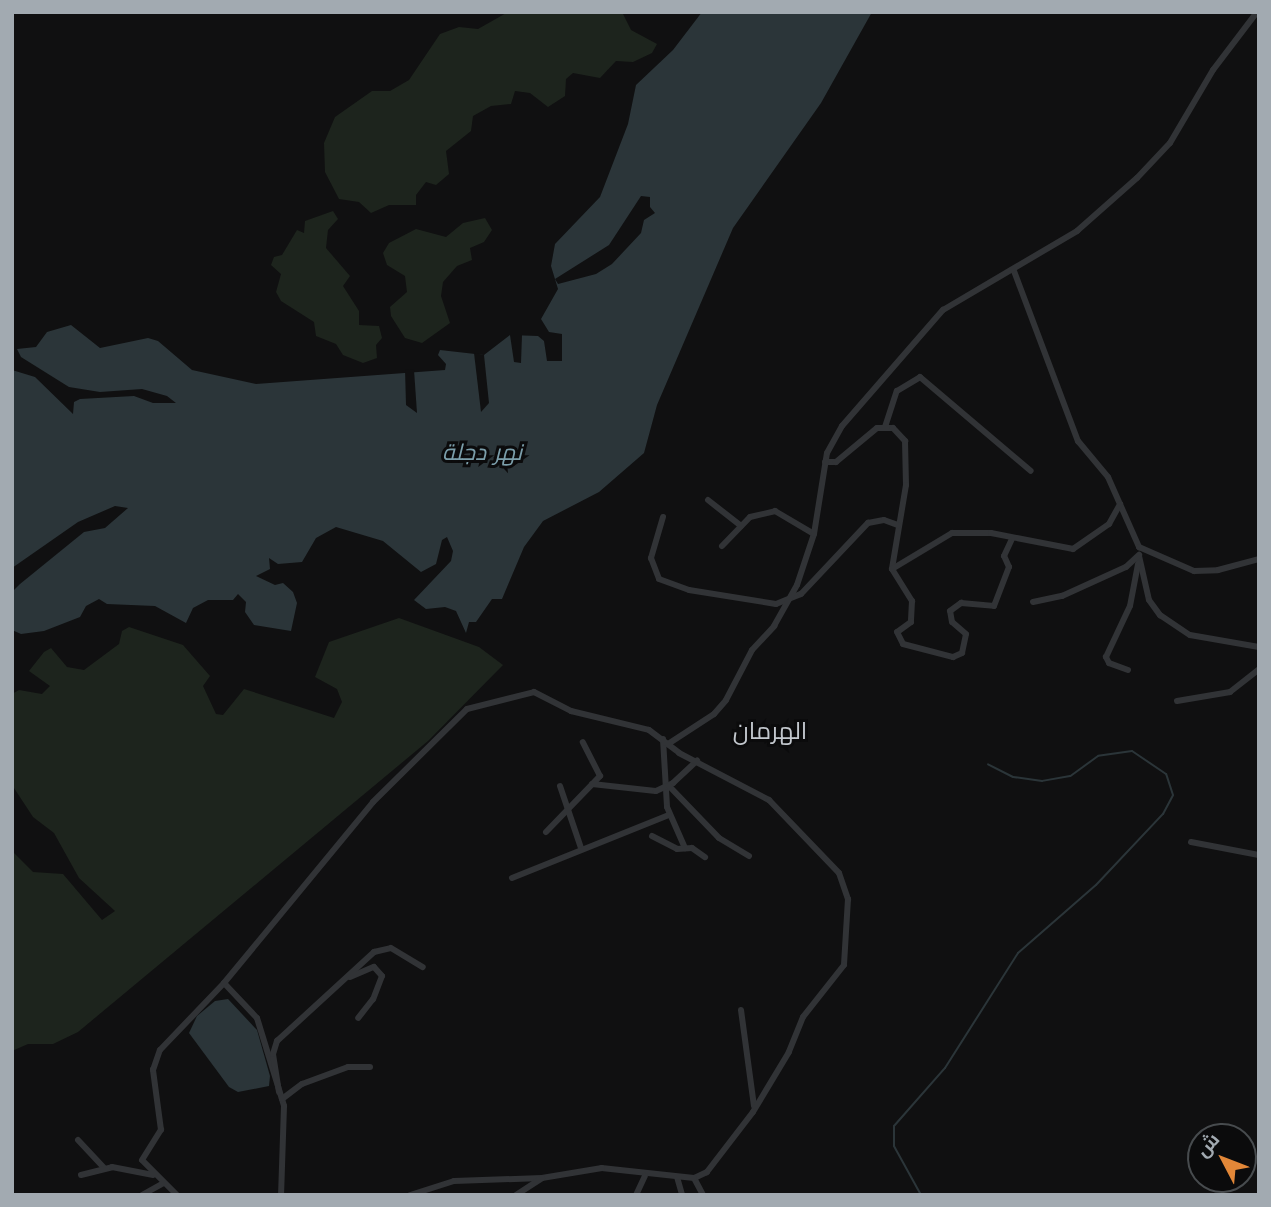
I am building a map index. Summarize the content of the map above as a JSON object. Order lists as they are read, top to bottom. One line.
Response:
{"districts":["الهرمان"],"water":["نهر دجلة"],"north":"top left"}
